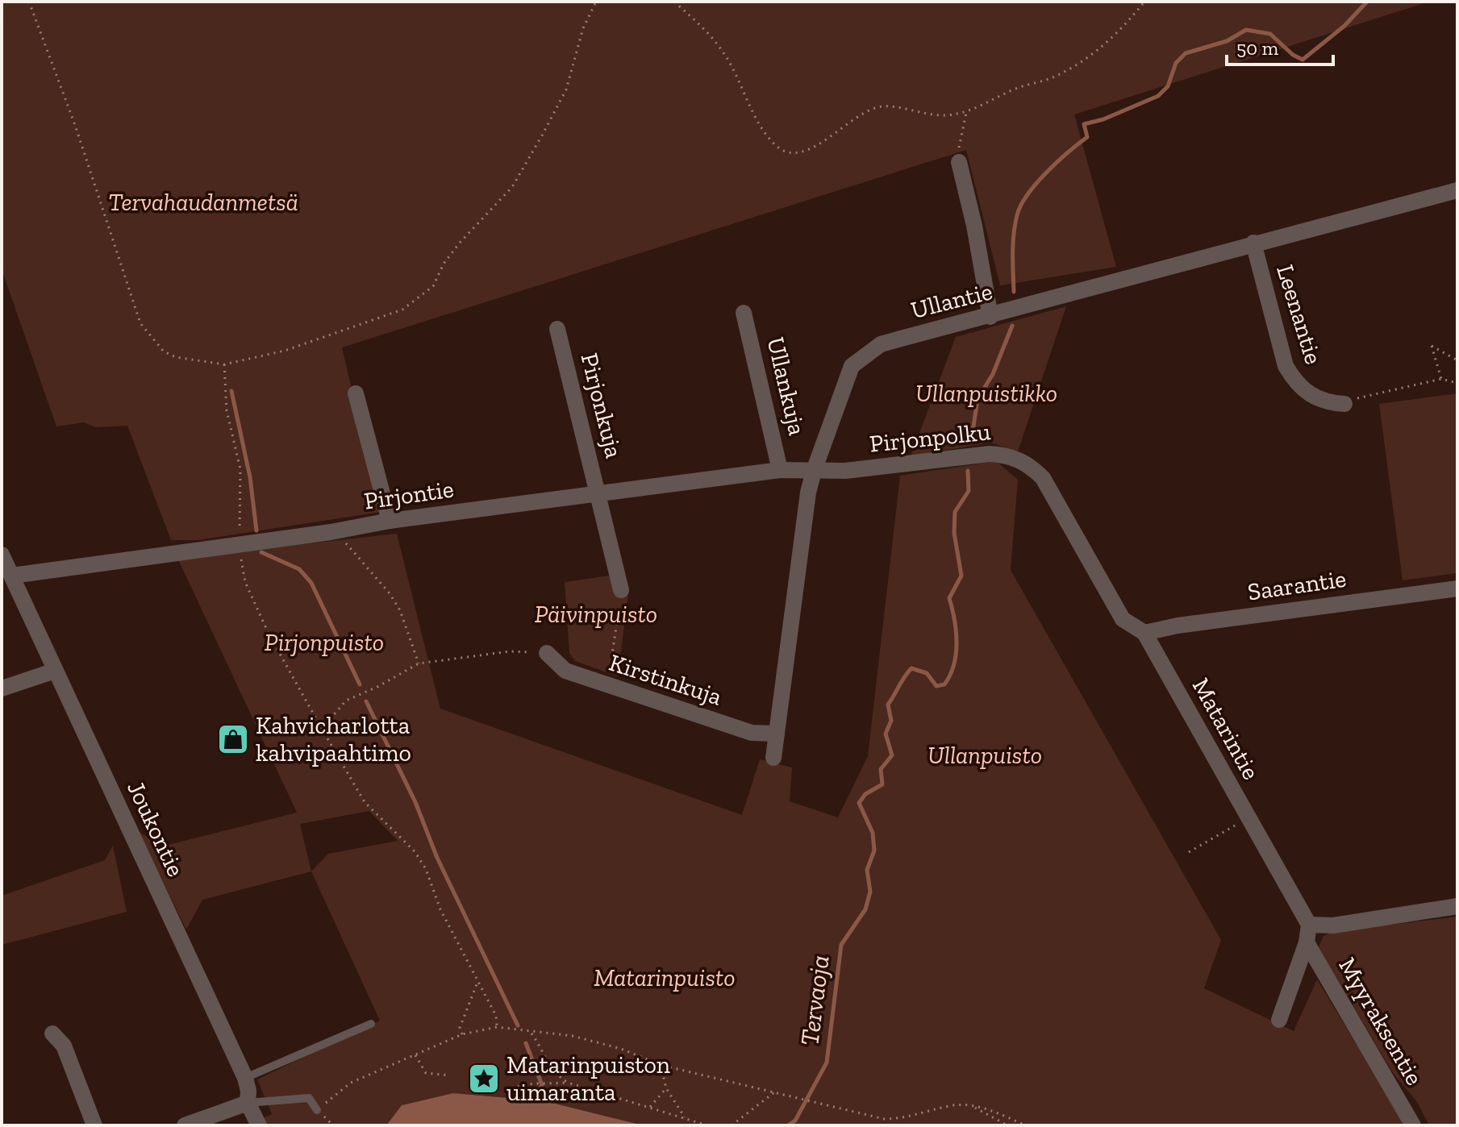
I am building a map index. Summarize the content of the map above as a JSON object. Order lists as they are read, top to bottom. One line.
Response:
{"streets":{"street":["Ullantie","Leenantie","Ullankuja","Pirjonkuja","Pirjonpolku","Pirjontie","Saarantie","Kirstinkuja","Matarintie","Joukontie","Myyraksentie"]},"crossings":[["Ullantie","Leenantie"],["Ullantie","Pirjonpolku"],["Ullantie","Pirjontie"],["Ullantie","Kirstinkuja"],["Ullankuja","Pirjontie"],["Pirjonkuja","Pirjontie"],["Pirjonpolku","Pirjontie"],["Pirjonpolku","Matarintie"],["Pirjontie","Joukontie"],["Saarantie","Matarintie"]],"water":["Tervaoja"],"parks":["Tervahaudanmetsä","Ullanpuistikko","Päivinpuisto","Pirjonpuisto","Ullanpuisto","Matarinpuisto"],"places":{"shop":["Kahvicharlotta kahvipaahtimo"],"place":["Matarinpuiston uimaranta"]},"scale_bar":"50 m"}
